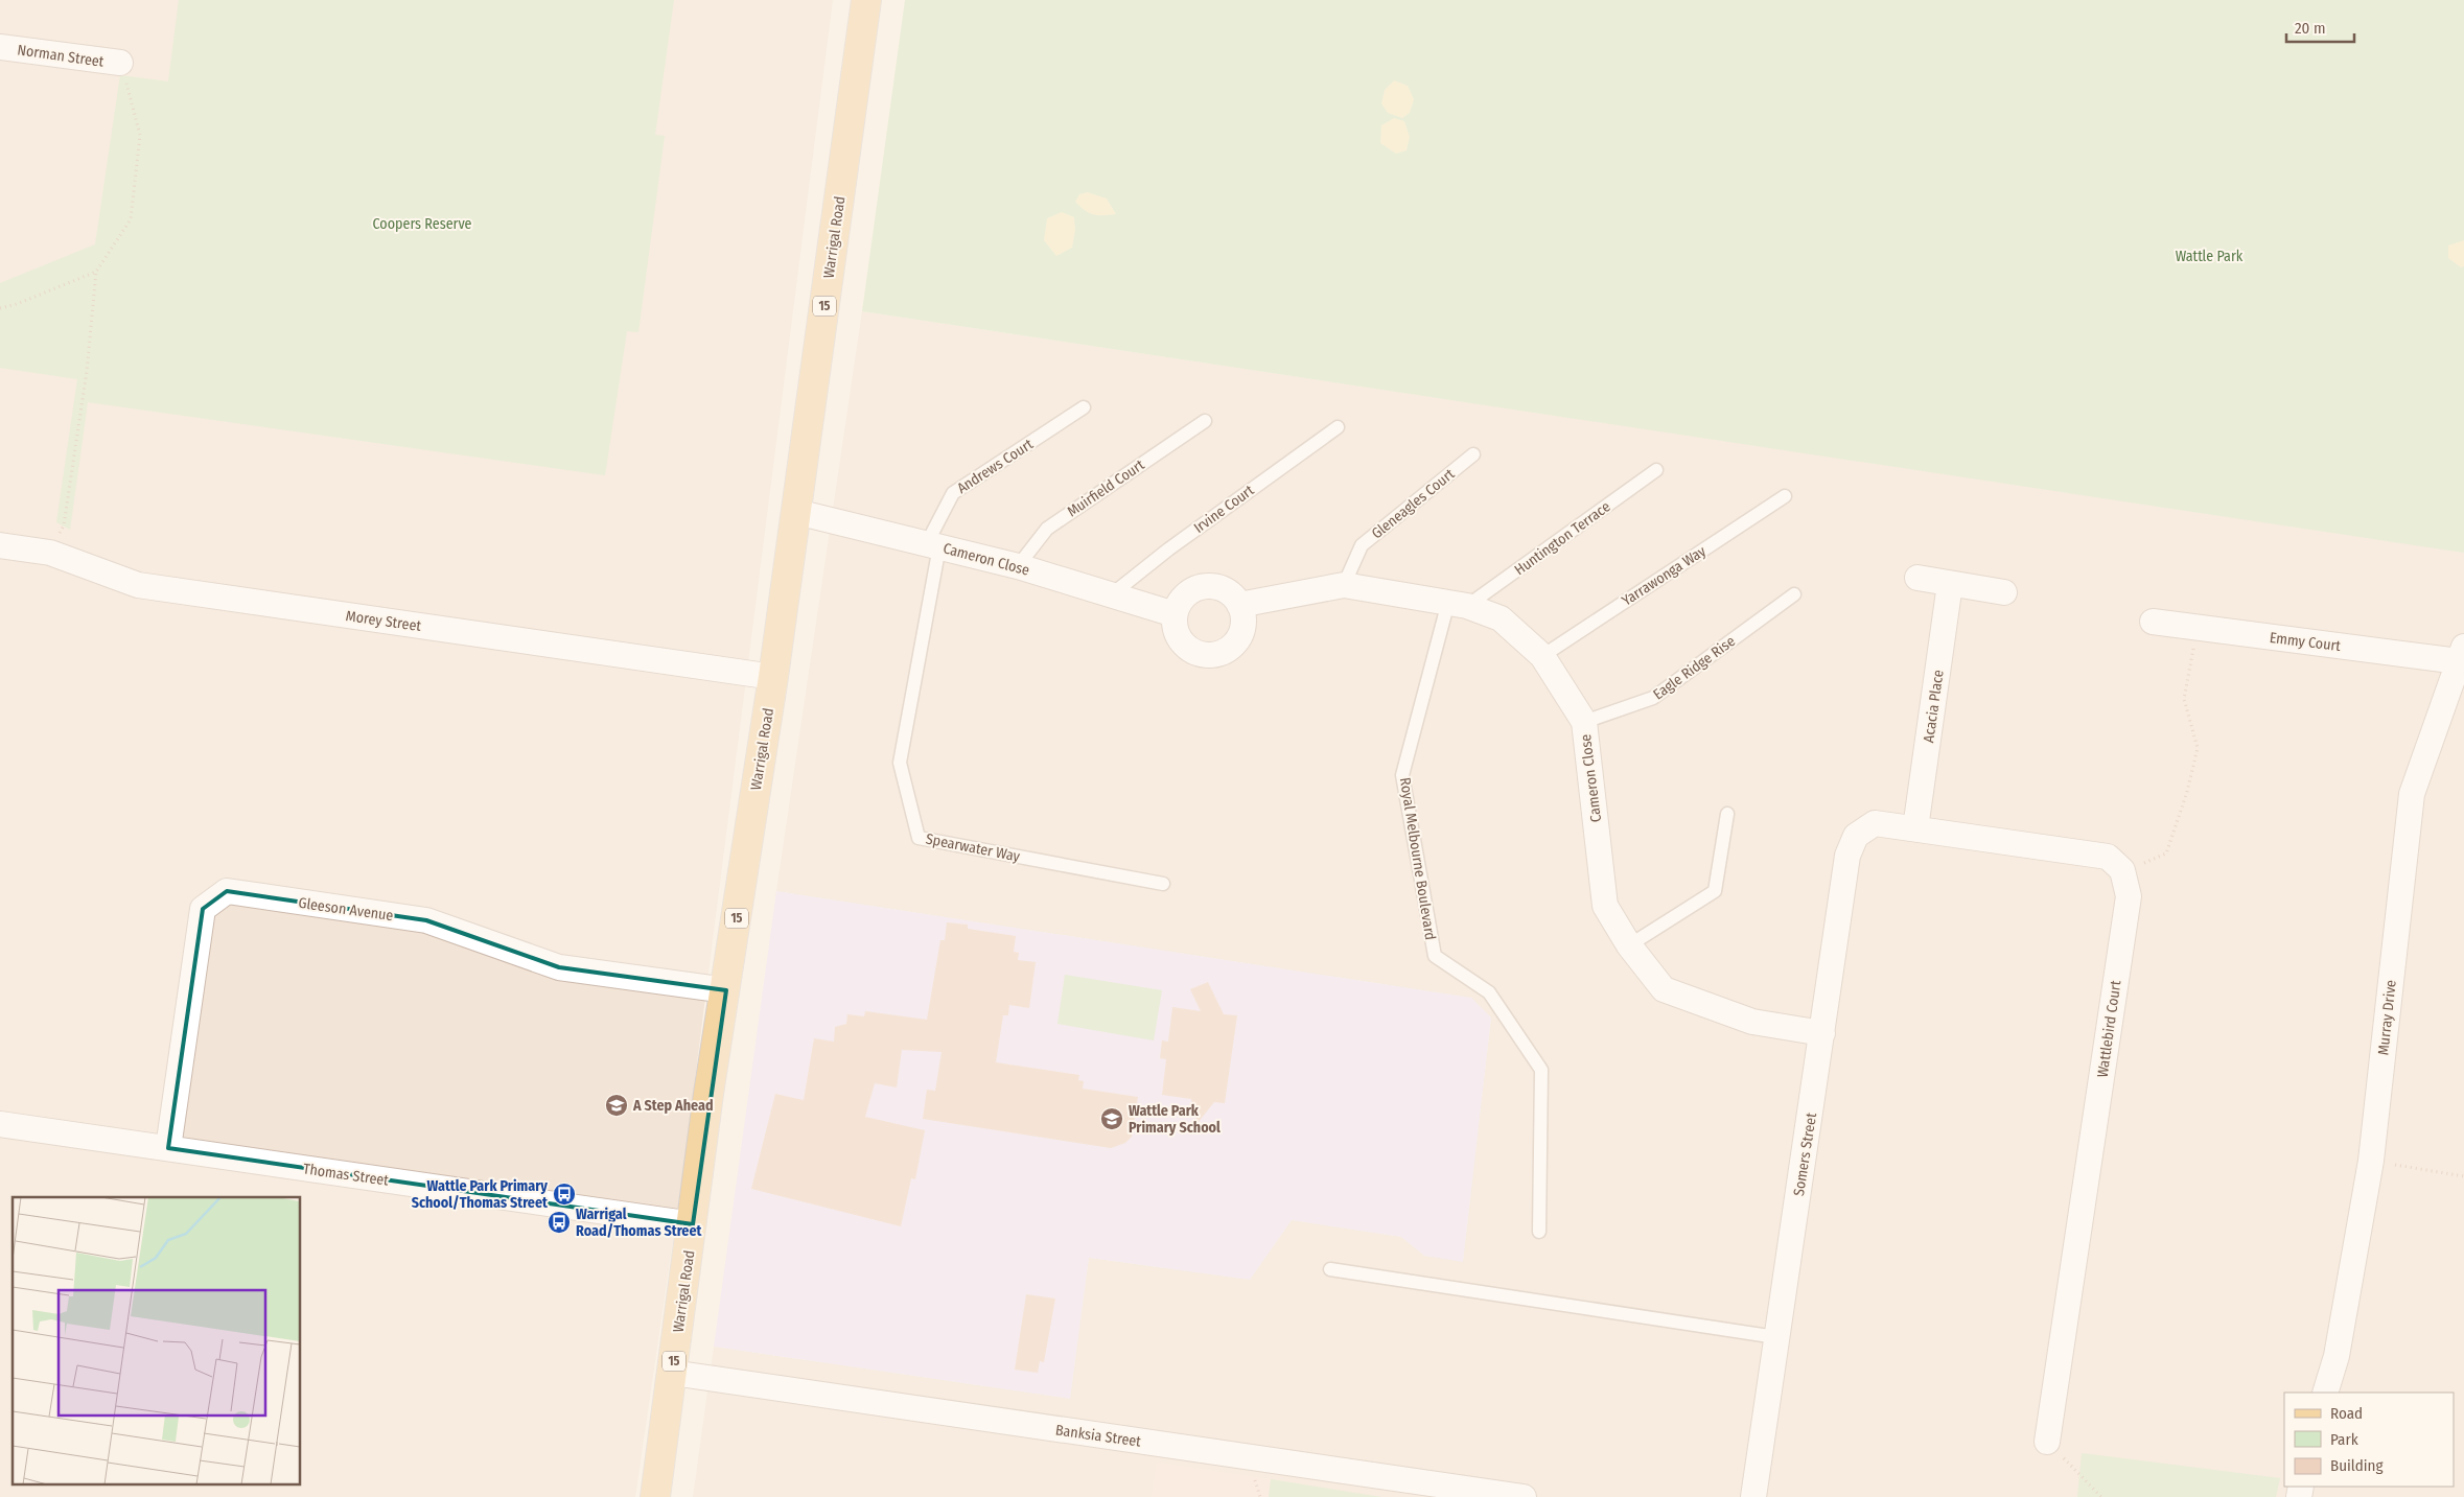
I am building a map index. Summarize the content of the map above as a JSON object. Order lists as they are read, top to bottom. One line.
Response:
{"streets":{"main road":["Warrigal Road","15"],"street":["Norman Street","Cameron Close","Morey Street","Emmy Court","Acacia Place","Gleeson Avenue","Murray Drive","Wattlebird Court","Somers Street","Thomas Street","Banksia Street"],"lane":["Andrews Court","Muirfield Court","Gleneagles Court","Irvine Court","Huntington Terrace","Yarrawonga Way","Eagle Ridge Rise","Spearwater Way","Royal Melbourne Boulevard"]},"crossings":[["Warrigal Road","Cameron Close"],["Warrigal Road","Morey Street"],["Warrigal Road","Gleeson Avenue"],["Warrigal Road","Thomas Street"],["Warrigal Road","Banksia Street"],["Andrews Court","Cameron Close"],["Andrews Court","Spearwater Way"],["Muirfield Court","Cameron Close"],["Gleneagles Court","Cameron Close"],["Irvine Court","Cameron Close"],["Huntington Terrace","Cameron Close"],["Huntington Terrace","Royal Melbourne Boulevard"],["Cameron Close","Yarrawonga Way"],["Cameron Close","Eagle Ridge Rise"],["Cameron Close","Spearwater Way"],["Cameron Close","Royal Melbourne Boulevard"],["Cameron Close","Somers Street"],["Emmy Court","Murray Drive"],["Acacia Place","Somers Street"],["Gleeson Avenue","Thomas Street"]],"parks":["Coopers Reserve","Wattle Park"],"places":{"school or university":["A Step Ahead","Wattle Park Primary School"],"bus stop":["Wattle Park Primary School/Thomas Street","Warrigal Road/Thomas Street"]},"legend":["Road","Park","Building"],"scale_bar":"20 m"}
